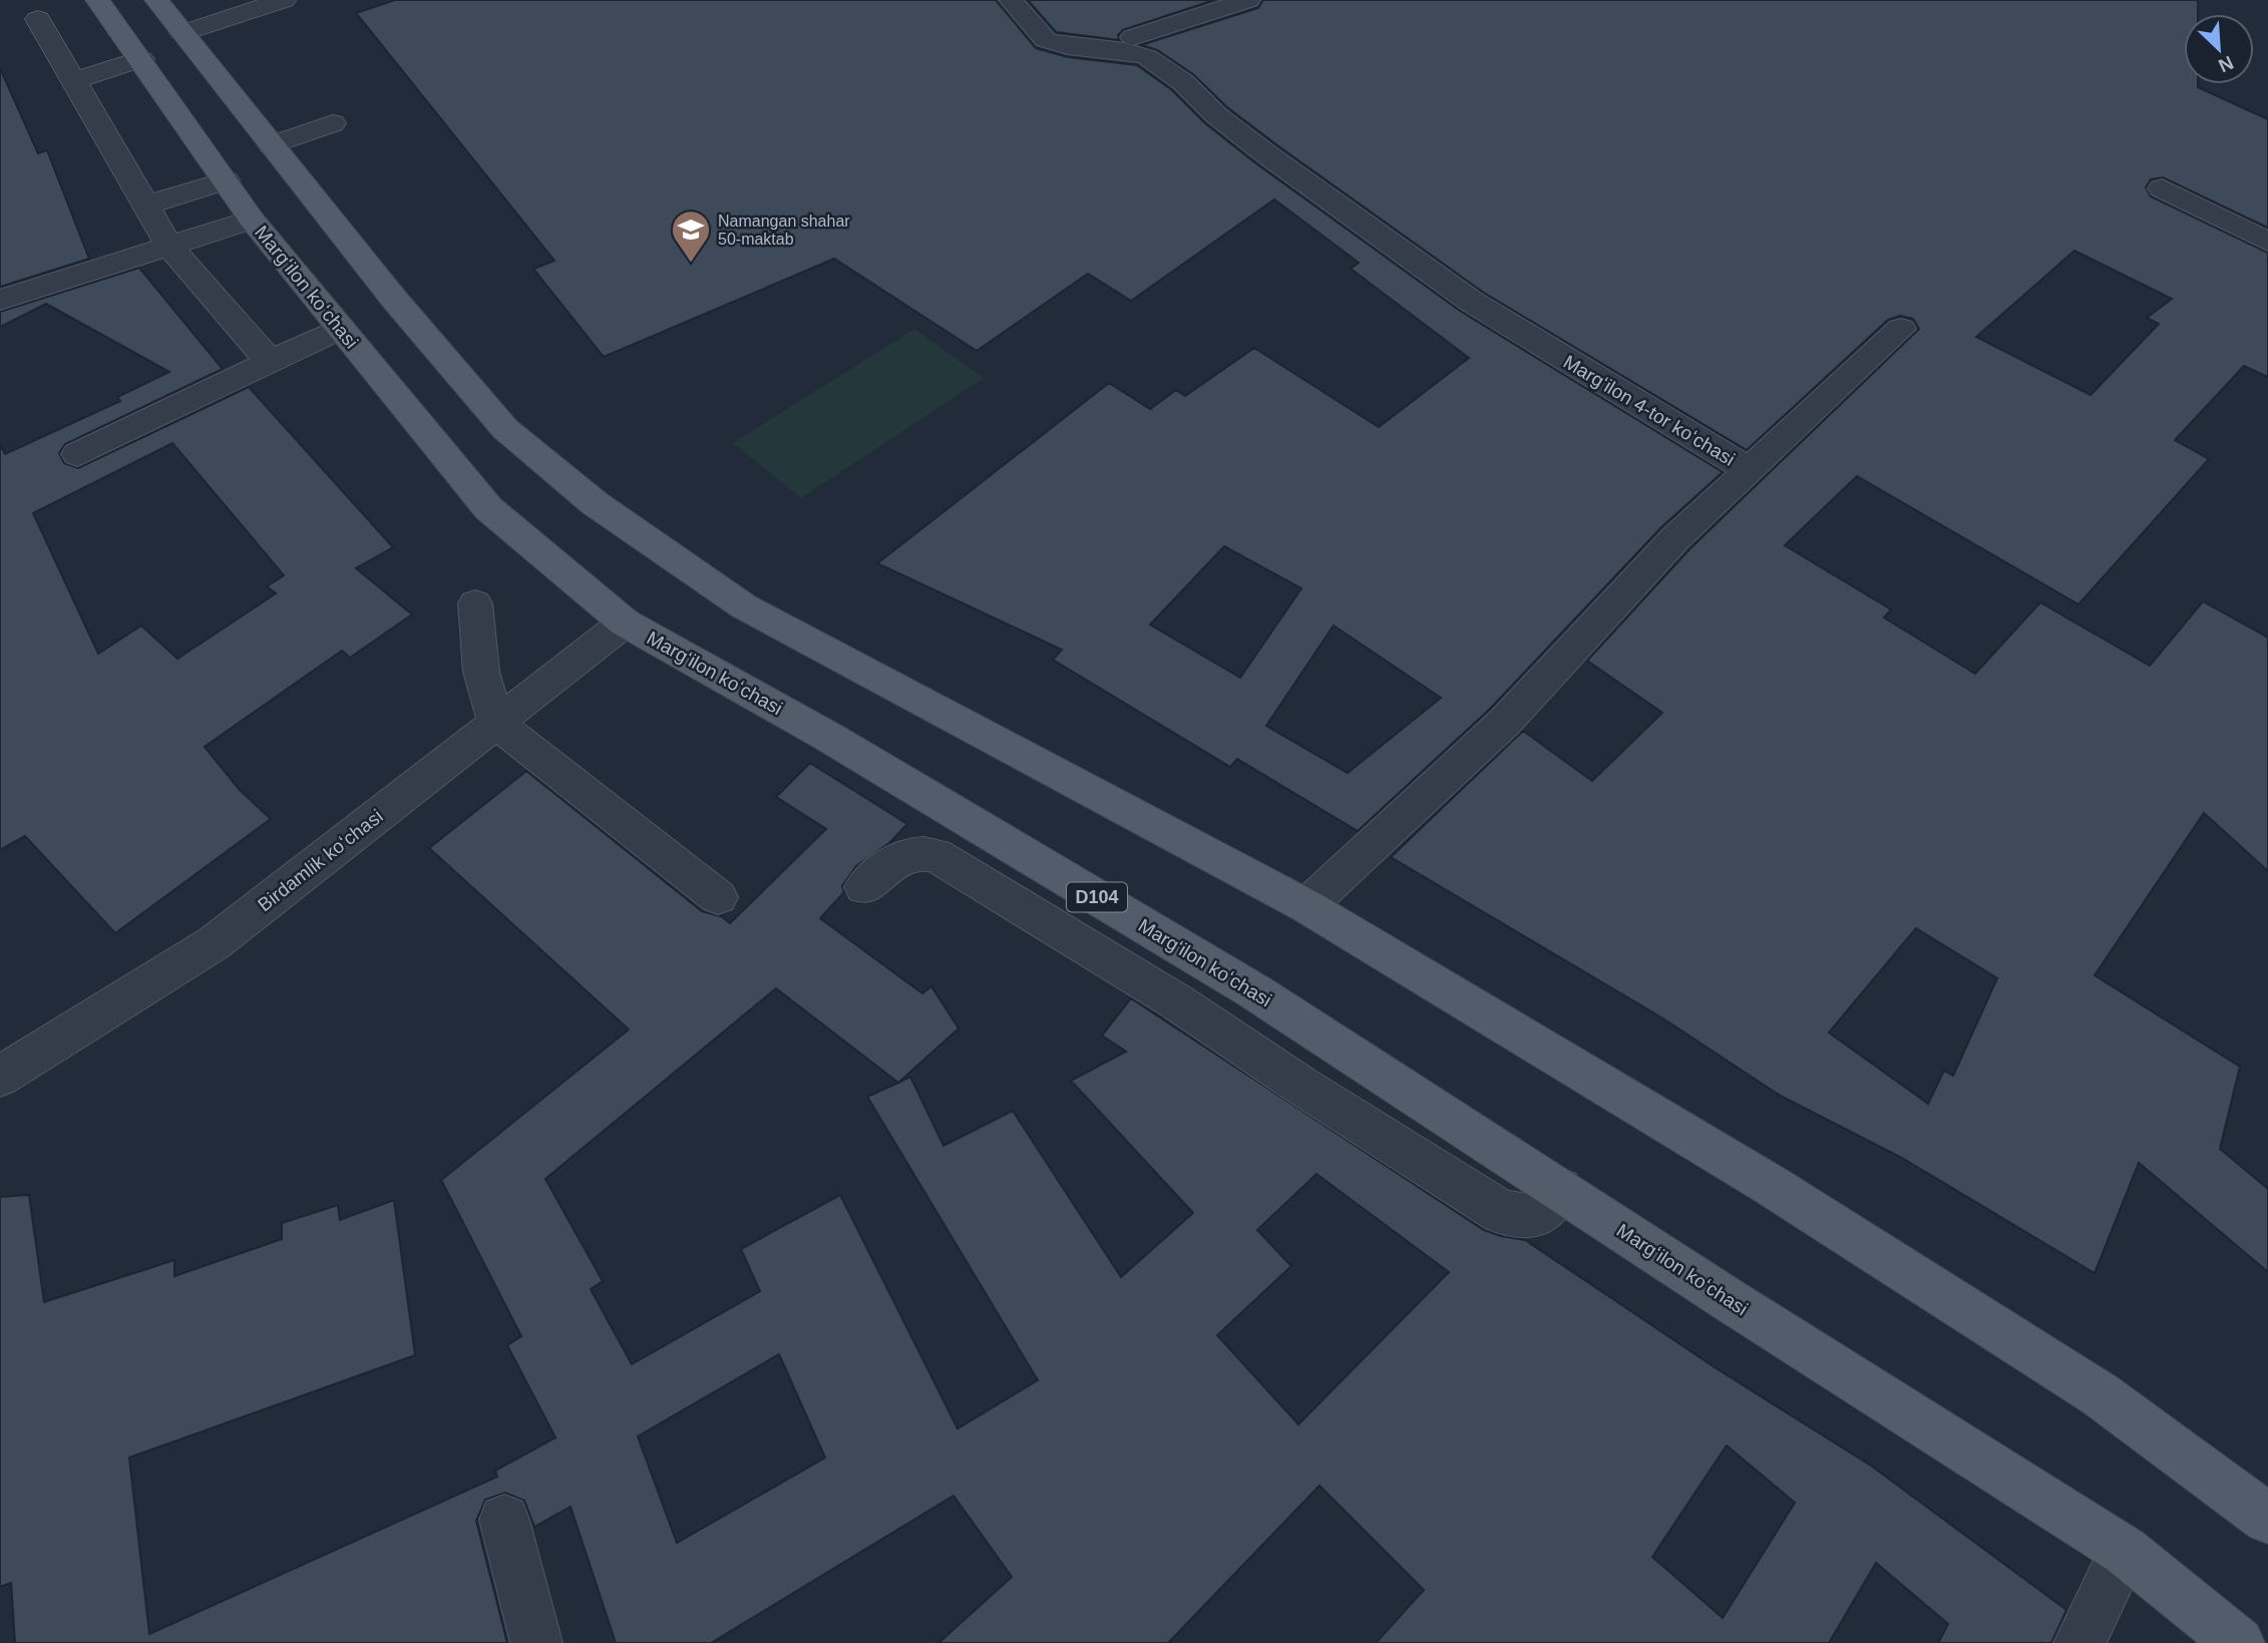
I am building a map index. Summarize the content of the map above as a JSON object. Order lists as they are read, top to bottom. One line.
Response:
{"streets":{"main road":["Margʻilon koʻchasi","D104"],"street":["Margʻilon 4-tor koʻchasi","Birdamlik koʻchasi"]},"crossings":[["Margʻilon koʻchasi","Birdamlik koʻchasi"]],"places":{"school or university":["Namangan shahar 50-maktab"]},"north":"bottom right"}
